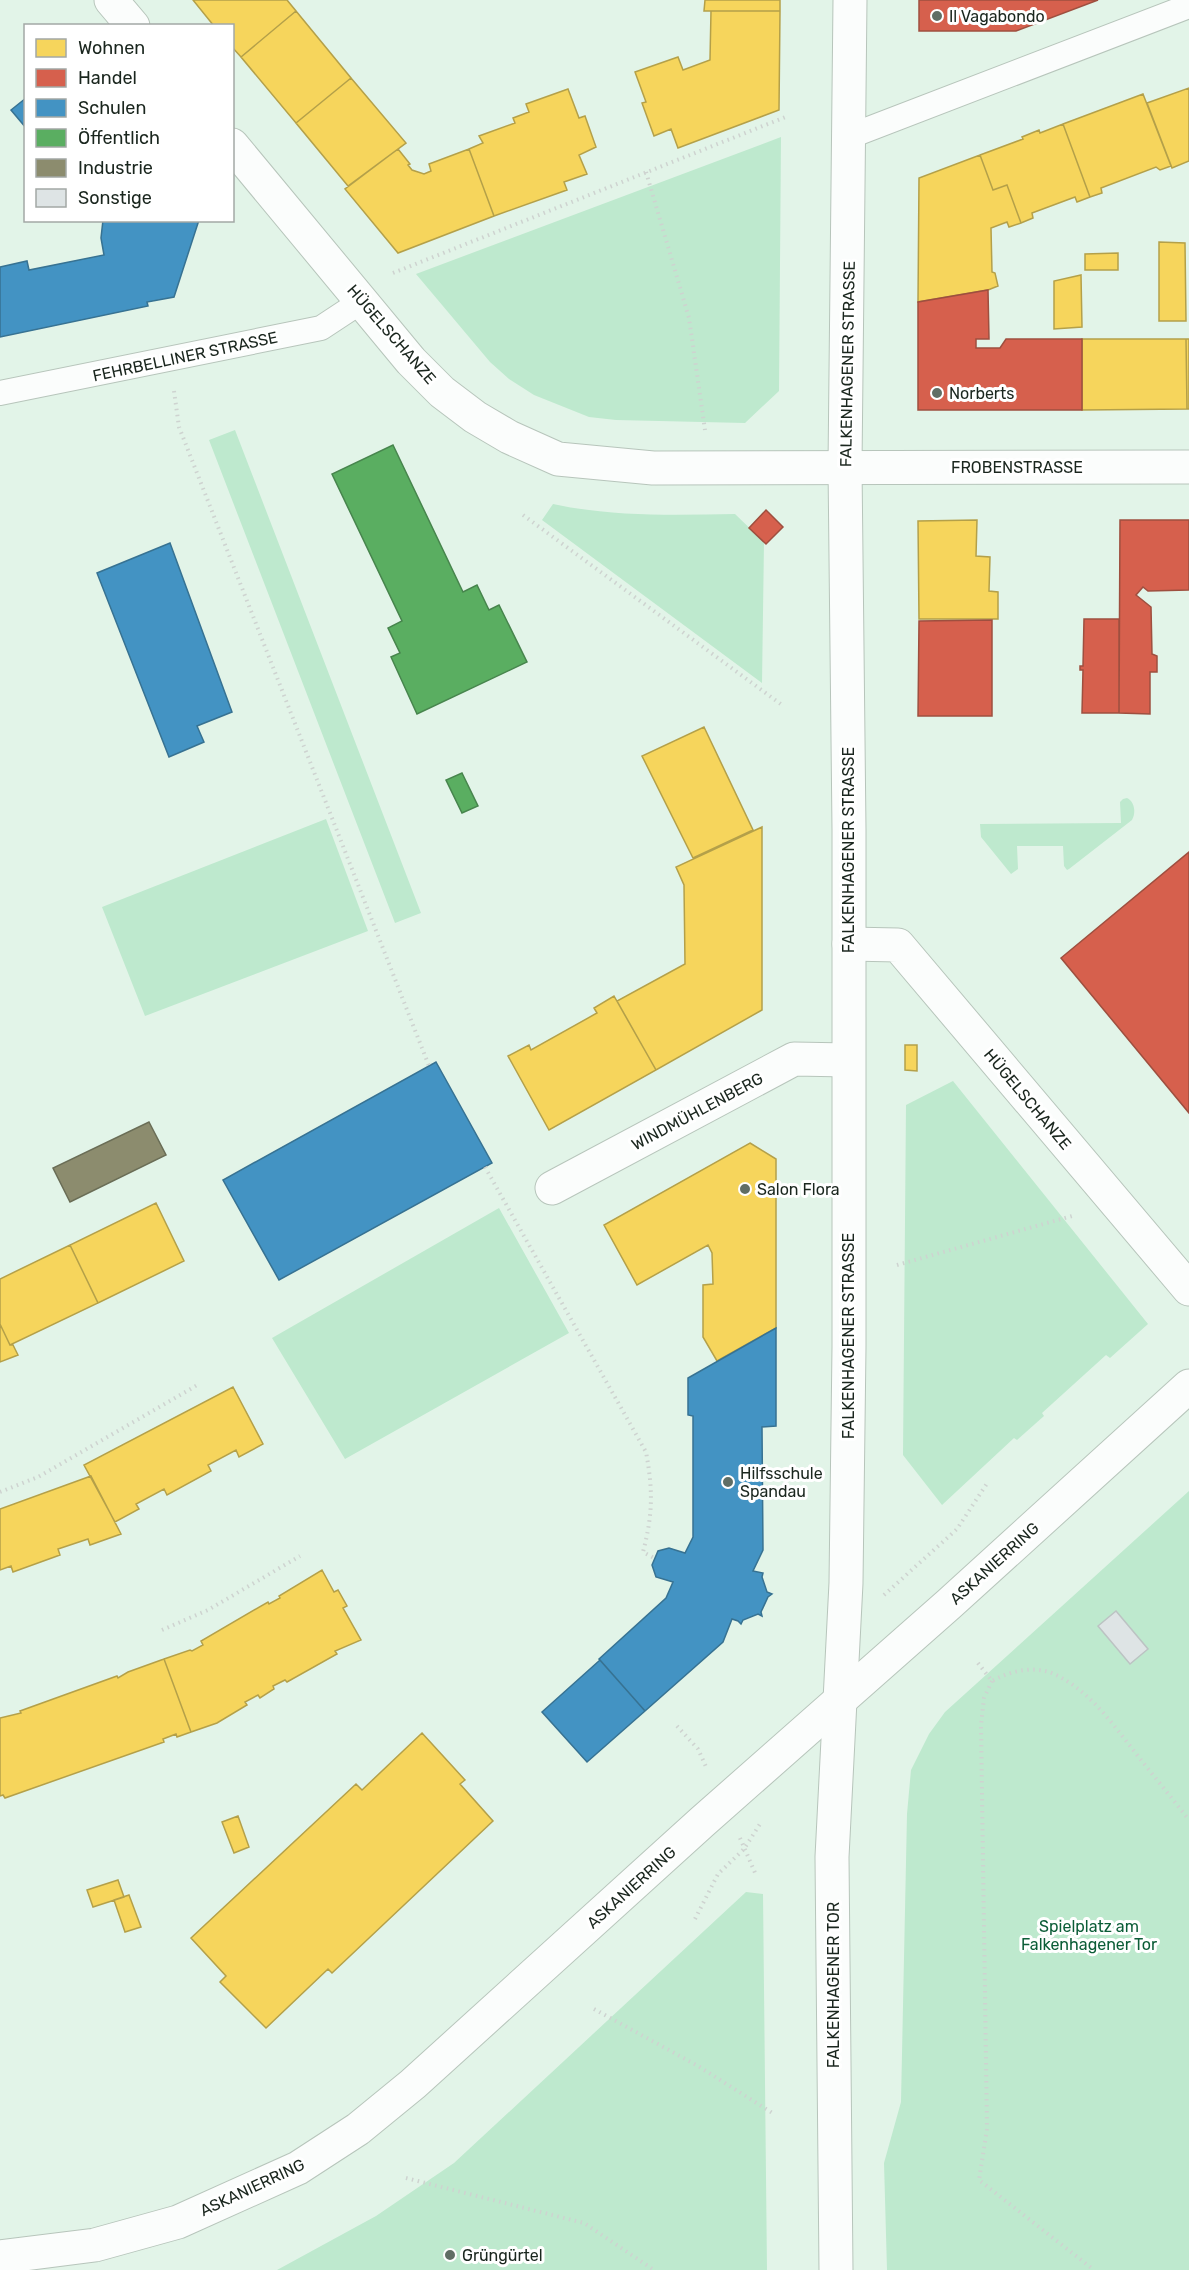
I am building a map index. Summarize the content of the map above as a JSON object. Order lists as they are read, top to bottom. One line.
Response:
{"streets":{"street":["HÜGELSCHANZE","FALKENHAGENER STRASSE","FROBENSTRASSE","WINDMÜHLENBERG","ASKANIERRING","FALKENHAGENER TOR"],"lane":["FEHRBELLINER STRASSE"]},"crossings":[["HÜGELSCHANZE","FEHRBELLINER STRASSE"],["HÜGELSCHANZE","FALKENHAGENER STRASSE"],["HÜGELSCHANZE","FROBENSTRASSE"],["FALKENHAGENER STRASSE","FROBENSTRASSE"],["FALKENHAGENER STRASSE","WINDMÜHLENBERG"],["FALKENHAGENER STRASSE","ASKANIERRING"],["FALKENHAGENER STRASSE","FALKENHAGENER TOR"],["ASKANIERRING","FALKENHAGENER TOR"]],"parks":["Spielplatz am Falkenhagener Tor"],"places":["Il Vagabondo","Norberts","Salon Flora","Hilfsschule Spandau","Grüngürtel"],"legend":["Wohnen","Handel","Schulen","Öffentlich","Industrie","Sonstige"]}
